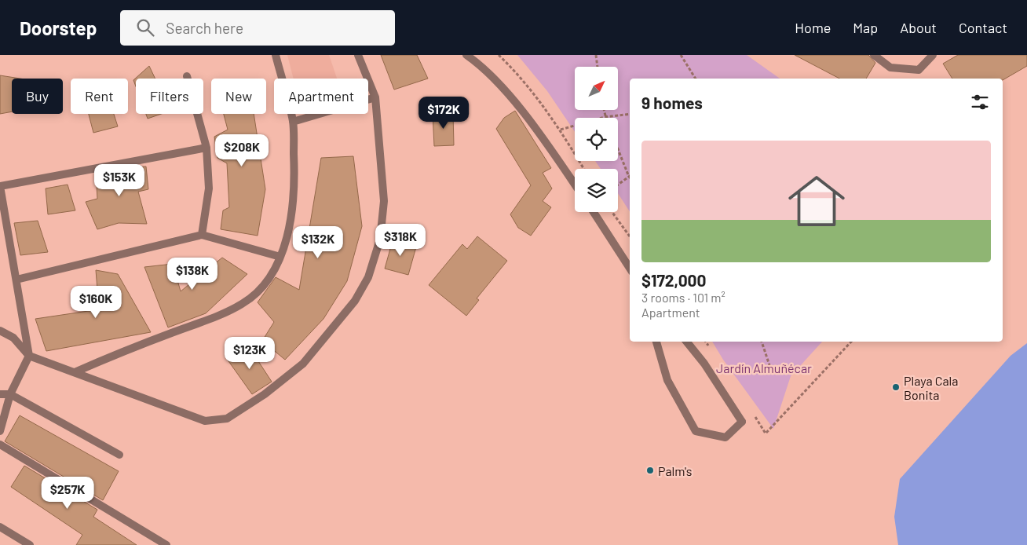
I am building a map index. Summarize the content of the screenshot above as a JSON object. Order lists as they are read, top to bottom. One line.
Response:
{"parks":["Jardín Almuñécar"],"places":["Playa Cala Bonita","Palm's"],"north":"top right","page":{"header":"Doorstep","search":"Search here","nav":["Home","Map","About","Contact"],"chip":["Buy","Rent","Filters","New","Apartment"],"heading":"9 homes","price":["$172K","$208K","$153K","$318K","$132K","$138K","$160K","$123K","$257K"],"list":[{"name":"$172,000","note":"3 rooms · 101 m² · Apartment"}]}}
